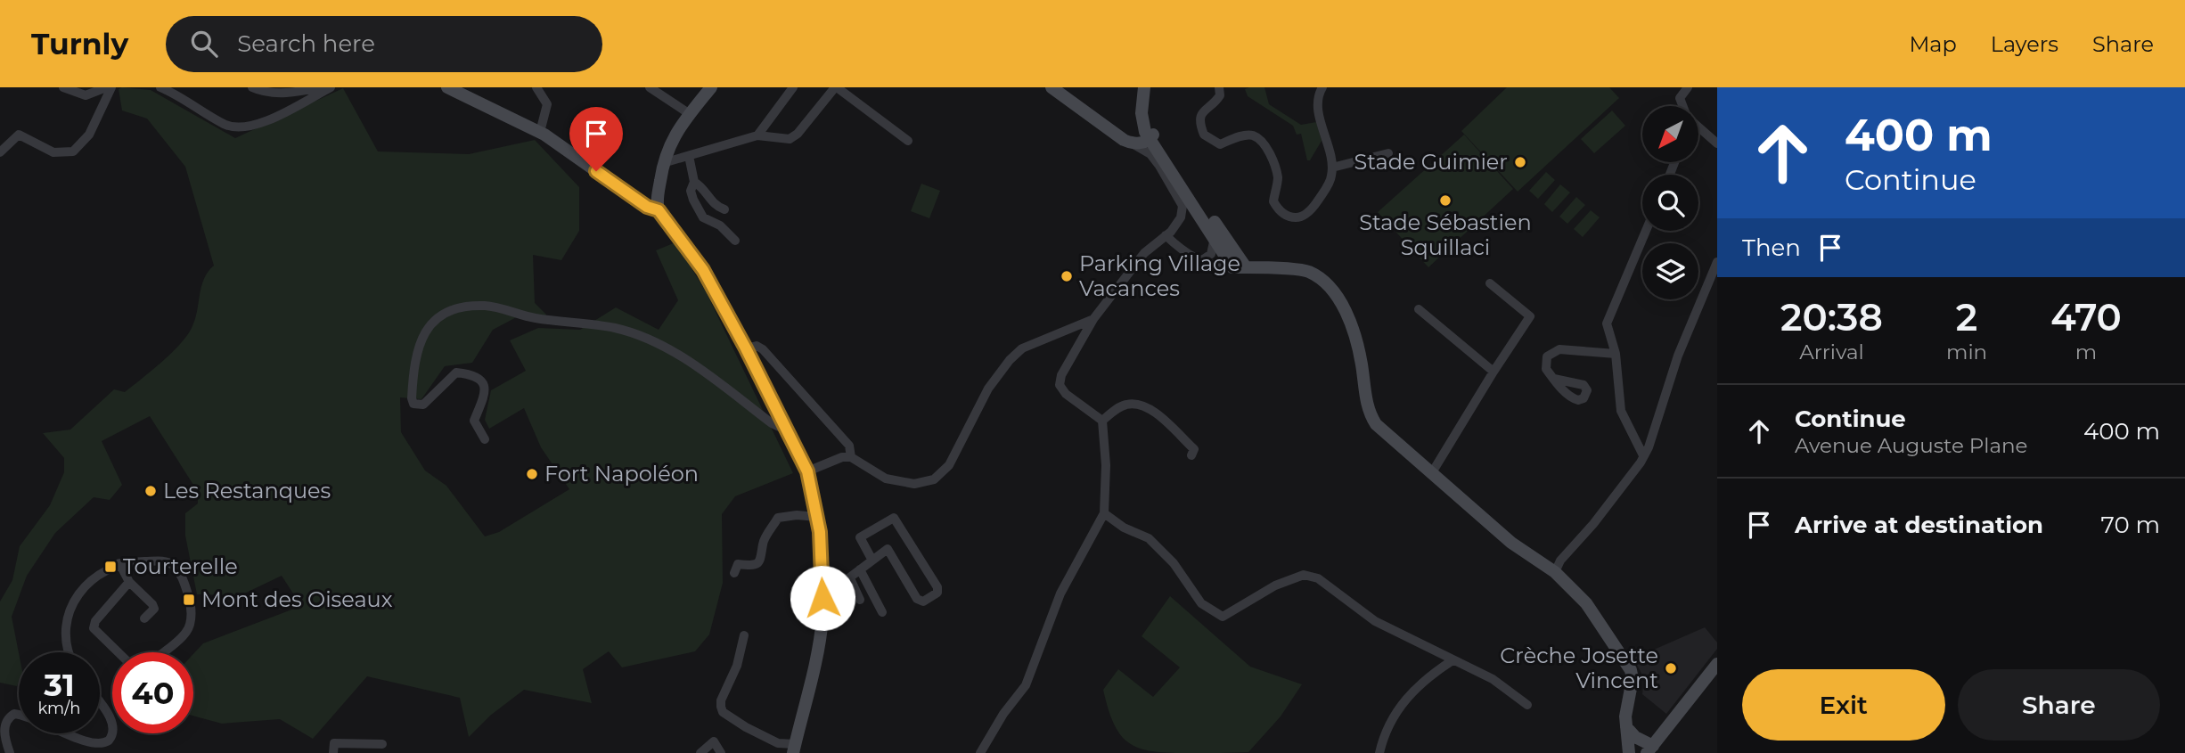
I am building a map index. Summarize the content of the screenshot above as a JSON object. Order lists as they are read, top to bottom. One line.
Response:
{"places":{"other":["Stade Guimier","Stade Sébastien Squillaci","Parking Village Vacances","Fort Napoléon","Les Restanques","Crèche Josette Vincent"],"transit":["Tourterelle","Mont des Oiseaux"]},"north":"bottom left","page":{"header":"Turnly","search":"Search here","nav":["Map","Layers","Share"],"turn":["400 m","Continue"],"then":"Then","eta":["20:38","Arrival","2","min","470","m"],"list":[{"name":"Continue","note":"Avenue Auguste Plane","value":"400 m"},{"name":"Arrive at destination","value":"70 m"}],"speed":"31 km/h","limit":"40","buttons":["Exit","Share"]}}
